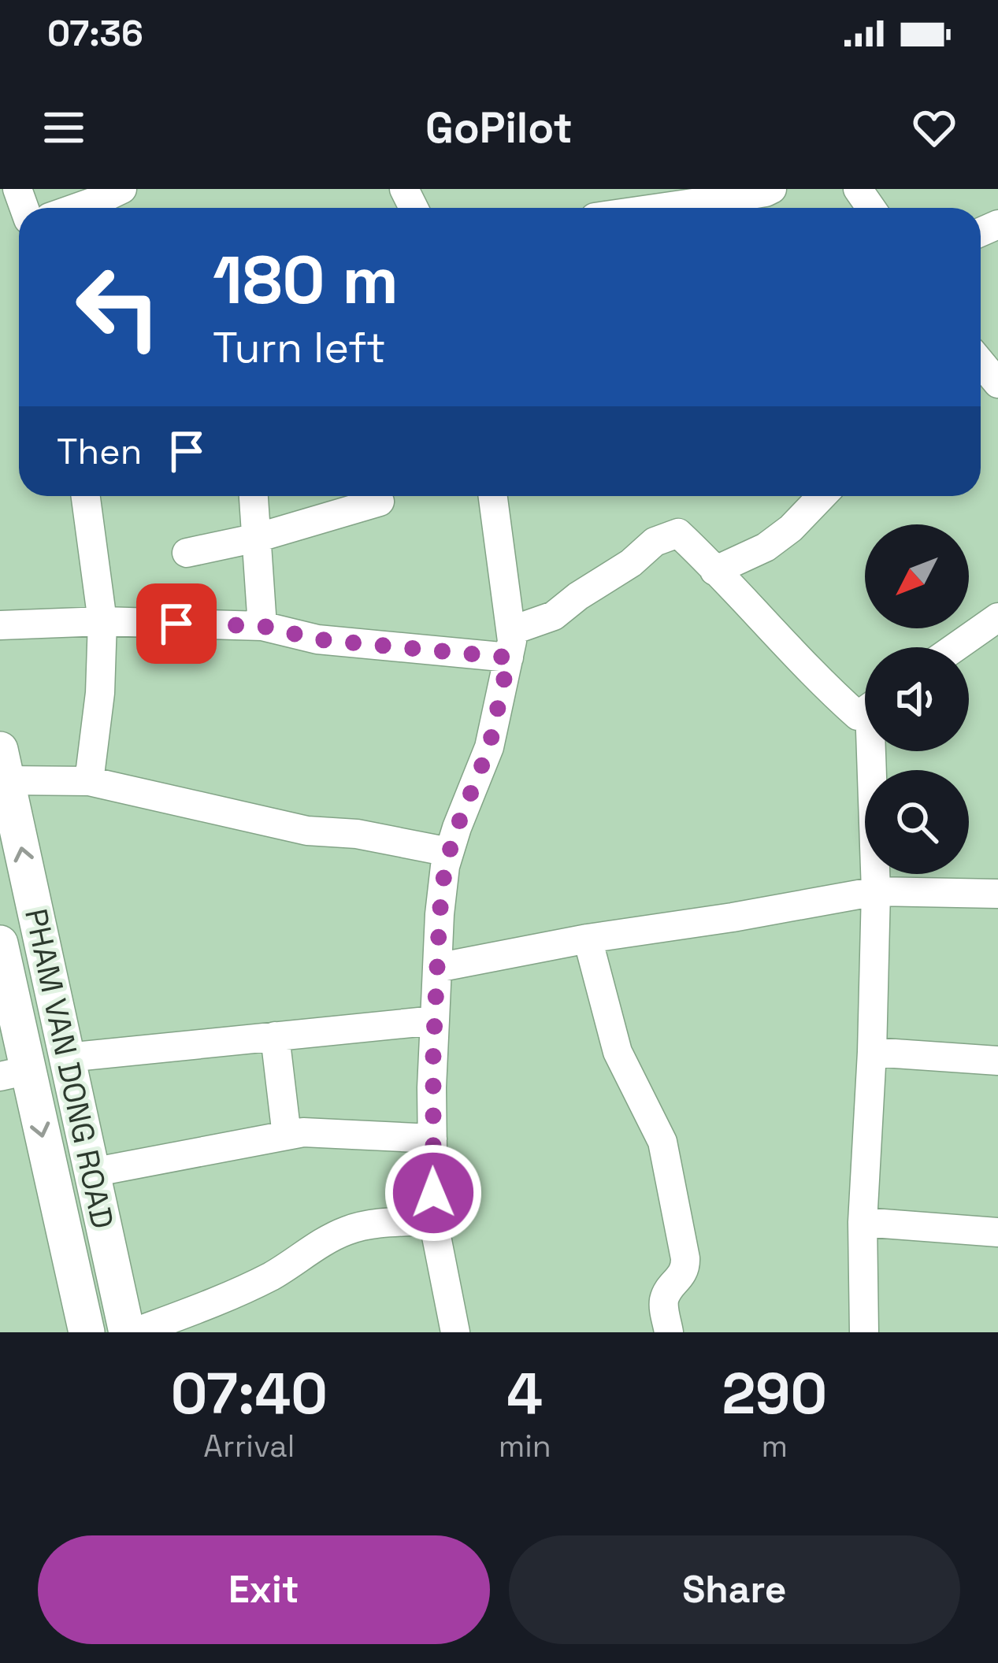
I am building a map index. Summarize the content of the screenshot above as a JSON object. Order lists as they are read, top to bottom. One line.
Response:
{"streets":{"main road":["PHAM VAN DONG ROAD"]},"north":"bottom left","page":{"status":"07:36","header":"GoPilot","turn":["180 m","Turn left"],"then":"Then","eta":["07:40","Arrival","4","min","290","m"],"buttons":["Exit","Share"]}}
